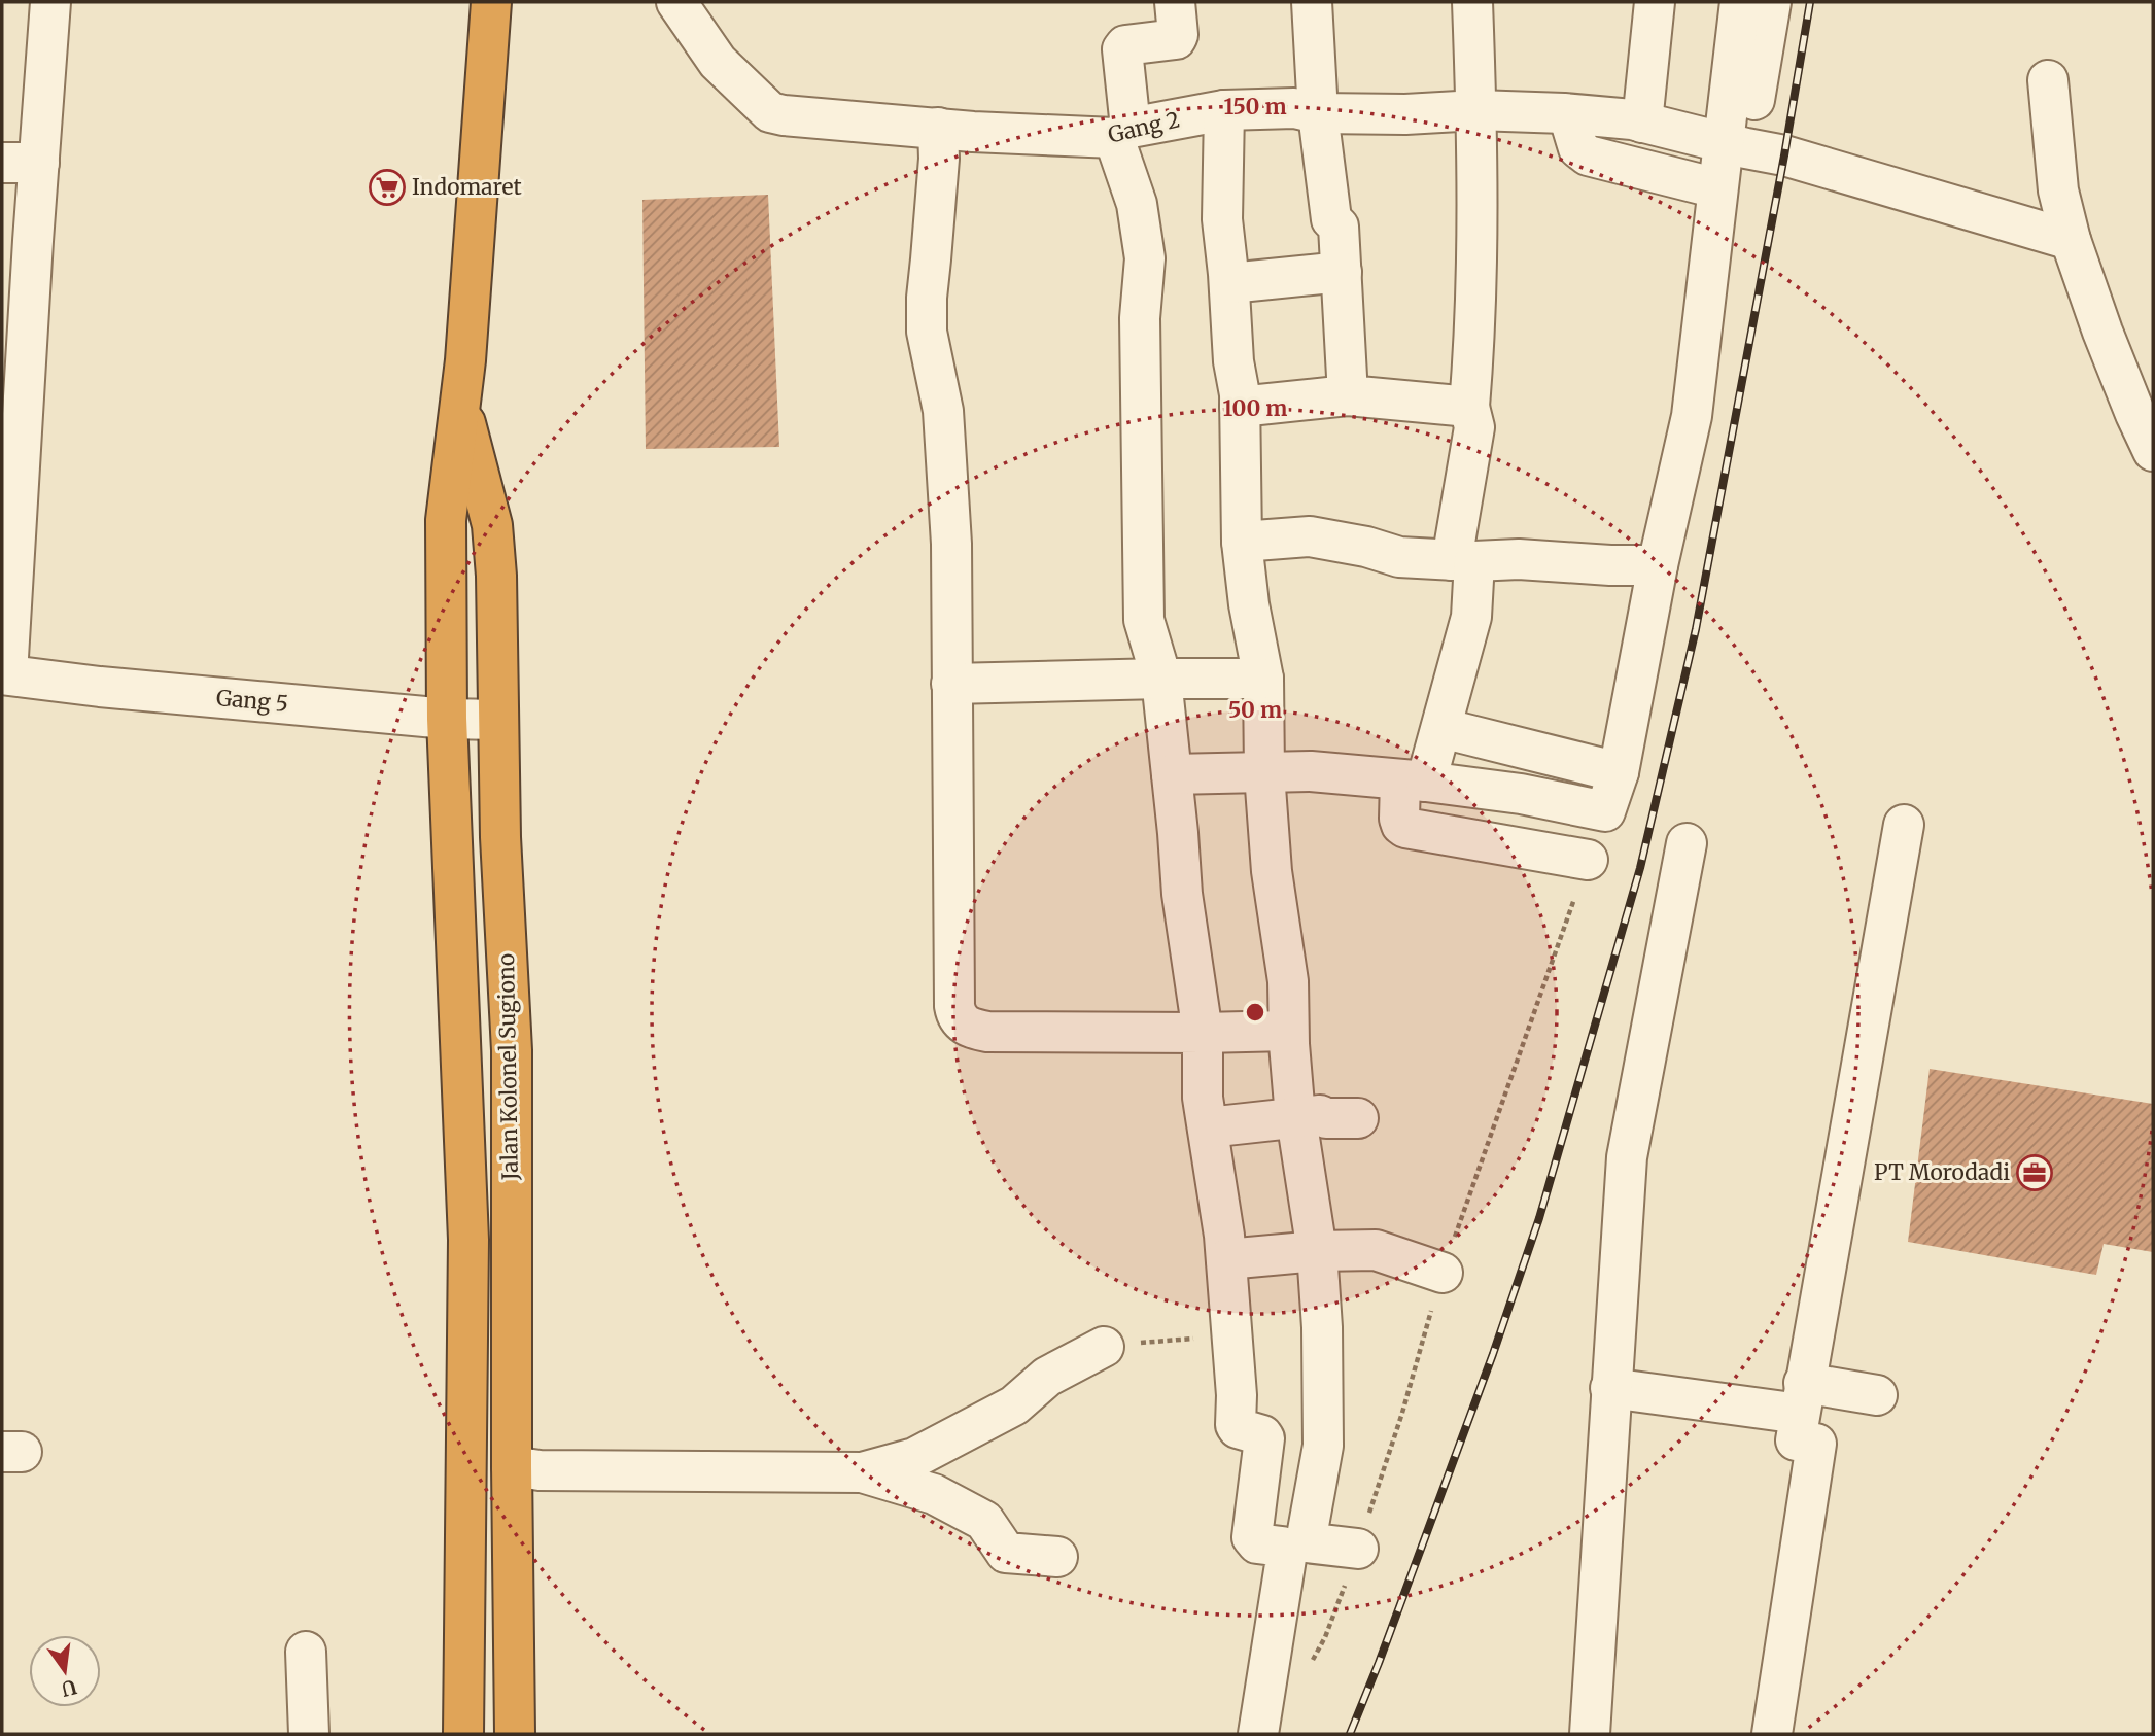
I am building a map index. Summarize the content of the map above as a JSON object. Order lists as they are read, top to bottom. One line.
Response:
{"streets":{"highway":["Jalan Kolonel Sugiono"],"street":["Gang 2","Gang 5"]},"crossings":[["Gang 5","Jalan Kolonel Sugiono"]],"places":{"supermarket":["Indomaret"],"office":["PT Morodadi"]},"north":"bottom","rings":["150 m","100 m","50 m"]}
